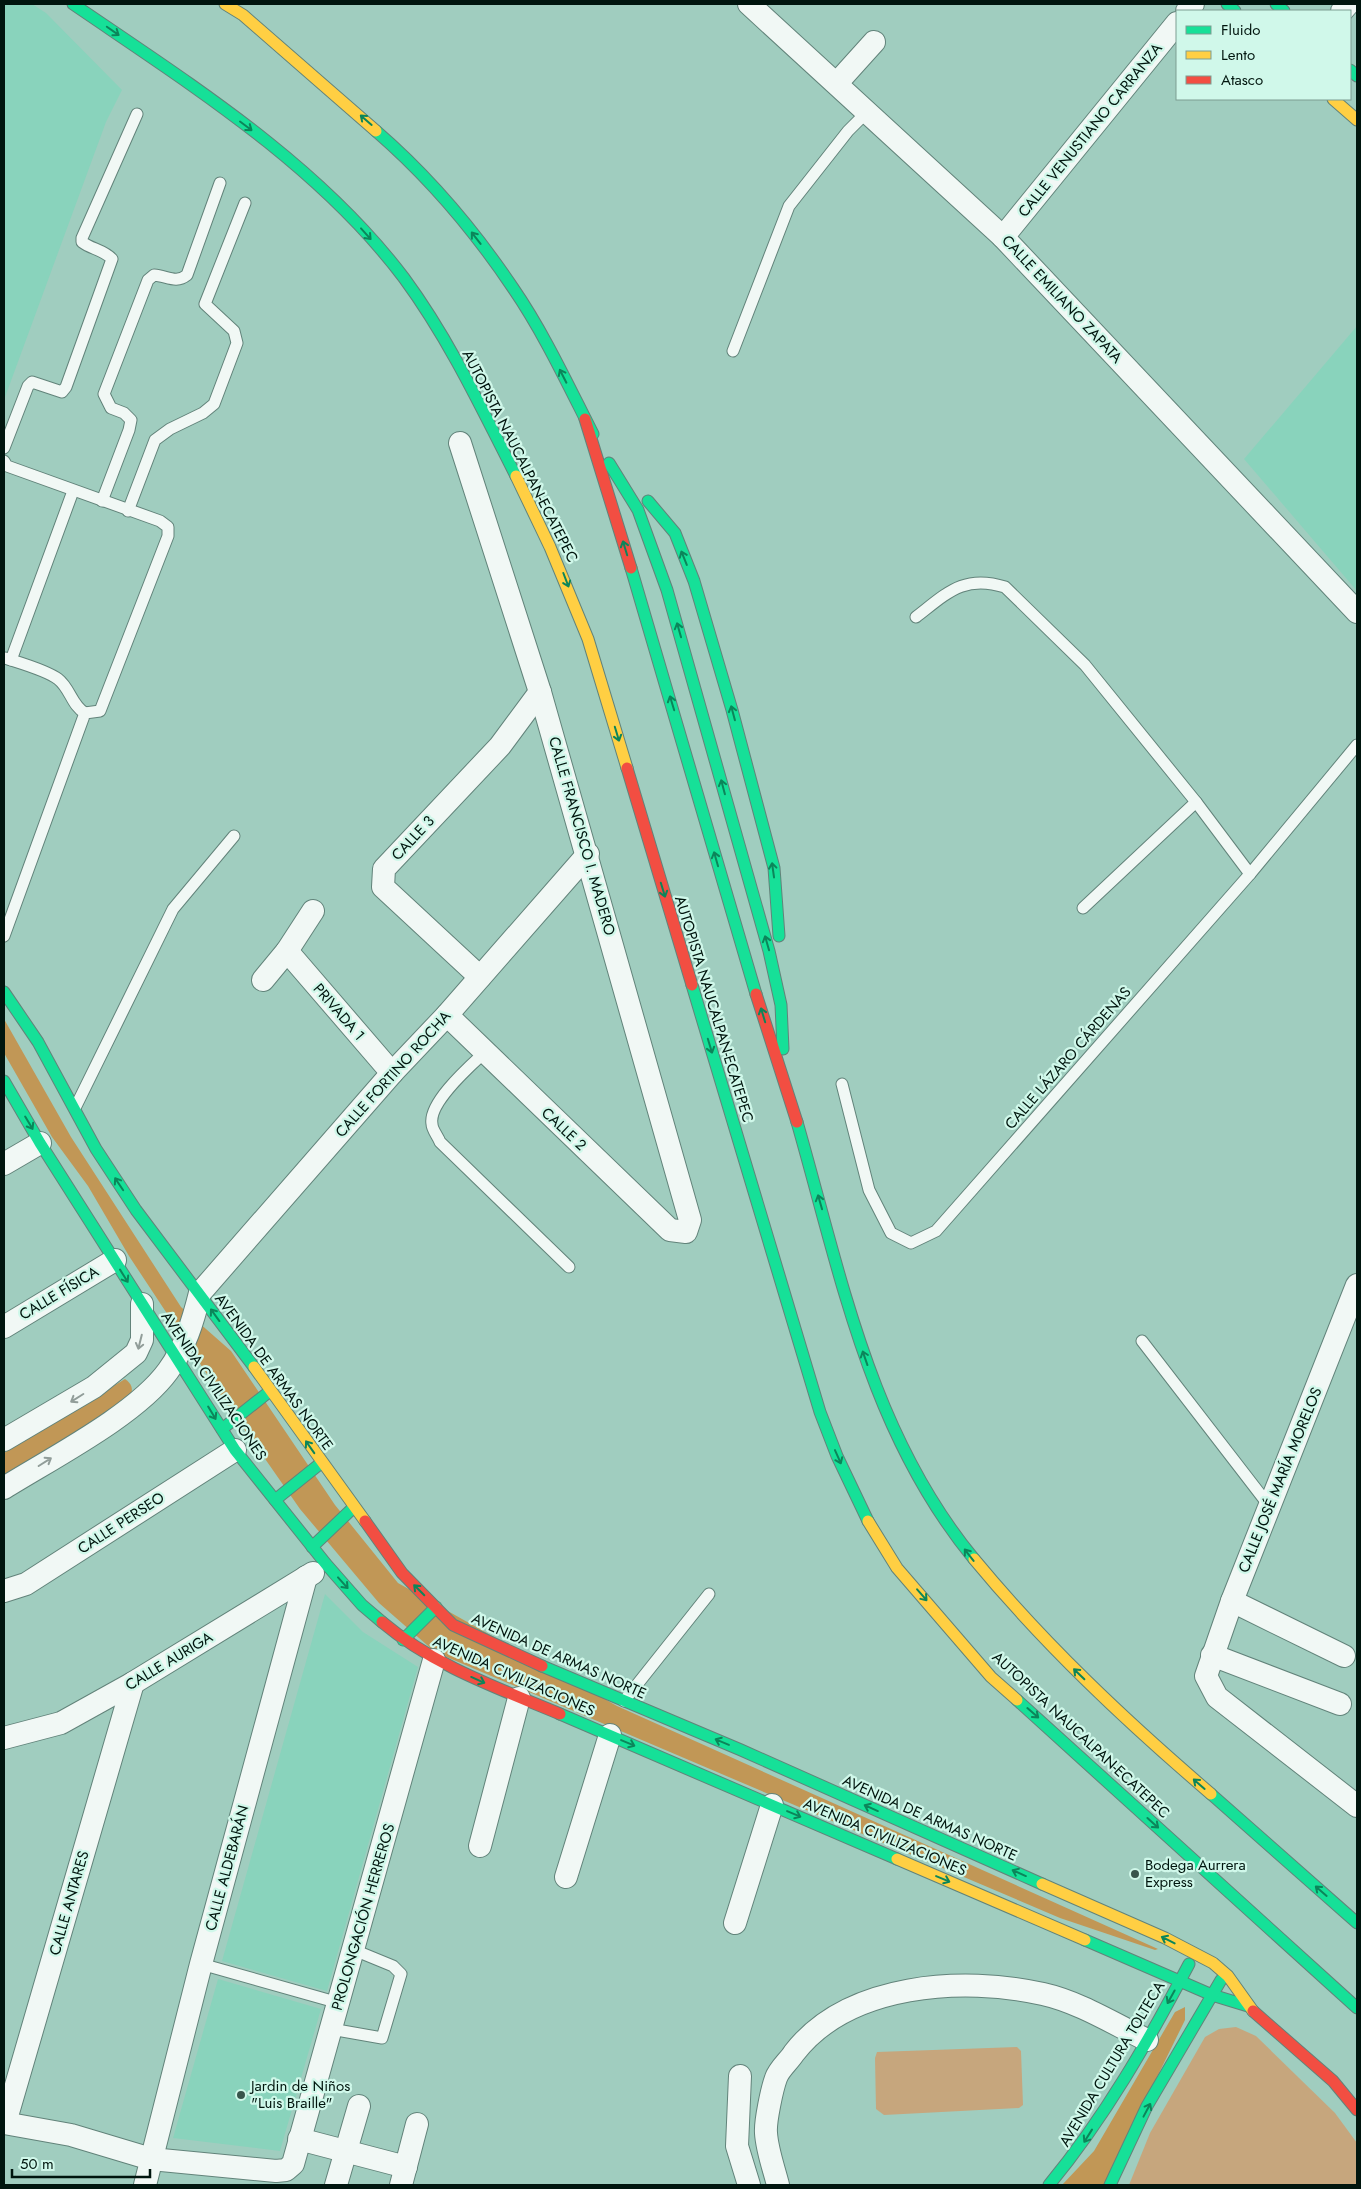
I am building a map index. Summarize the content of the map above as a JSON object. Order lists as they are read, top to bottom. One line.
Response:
{"streets":{"main road":["AUTOPISTA NAUCALPAN-ECATEPEC","AVENIDA DE ARMAS NORTE","AVENIDA CIVILIZACIONES","AVENIDA CULTURA TOLTECA"],"street":["CALLE VENUSTIANO CARRANZA","CALLE EMILIANO ZAPATA","CALLE FRANCISCO I. MADERO","CALLE 3","PRIVADA 1","CALLE FORTINO ROCHA","CALLE 2","CALLE FÍSICA","CALLE JOSÉ MARÍA MORELOS","CALLE PERSEO","CALLE AURIGA","CALLE ALDEBARÁN","CALLE ANTARES","PROLONGACIÓN HERREROS"],"lane":["CALLE LÁZARO CÁRDENAS"]},"crossings":[["CALLE VENUSTIANO CARRANZA","CALLE EMILIANO ZAPATA"],["CALLE FRANCISCO I. MADERO","CALLE 3"],["CALLE FRANCISCO I. MADERO","CALLE FORTINO ROCHA"],["CALLE FRANCISCO I. MADERO","CALLE 2"],["CALLE 3","CALLE FORTINO ROCHA"],["PRIVADA 1","CALLE FORTINO ROCHA"],["CALLE FORTINO ROCHA","CALLE 2"],["CALLE FORTINO ROCHA","AVENIDA DE ARMAS NORTE"],["CALLE FÍSICA","AVENIDA CIVILIZACIONES"],["AVENIDA DE ARMAS NORTE","AVENIDA CIVILIZACIONES"],["AVENIDA DE ARMAS NORTE","AVENIDA CULTURA TOLTECA"],["AVENIDA CIVILIZACIONES","CALLE PERSEO"],["AVENIDA CIVILIZACIONES","CALLE AURIGA"],["AVENIDA CIVILIZACIONES","PROLONGACIÓN HERREROS"],["AVENIDA CIVILIZACIONES","AVENIDA CULTURA TOLTECA"],["CALLE AURIGA","CALLE ALDEBARÁN"],["CALLE AURIGA","CALLE ANTARES"],["CALLE ALDEBARÁN","PROLONGACIÓN HERREROS"]],"one_way":["AVENIDA DE ARMAS NORTE","AVENIDA CIVILIZACIONES"],"places":["Bodega Aurrera Express","Jardin de Niños \"Luis Braille\""],"legend":["Fluido","Lento","Atasco"],"scale_bar":"50 m"}
